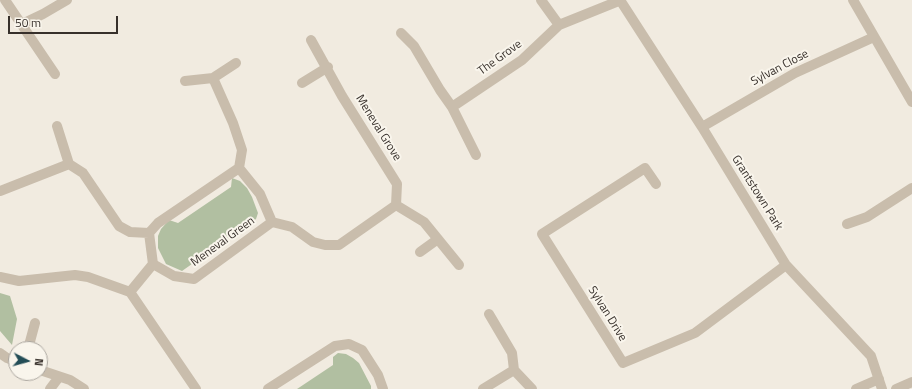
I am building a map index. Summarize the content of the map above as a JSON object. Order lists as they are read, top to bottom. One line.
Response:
{"streets":{"street":["The Grove","Sylvan Close","Meneval Grove","Grantstown Park","Meneval Green","Sylvan Drive"]},"crossings":[["The Grove","Grantstown Park"],["Sylvan Close","Grantstown Park"],["Grantstown Park","Sylvan Drive"]],"scale_bar":"50 m","north":"right"}
